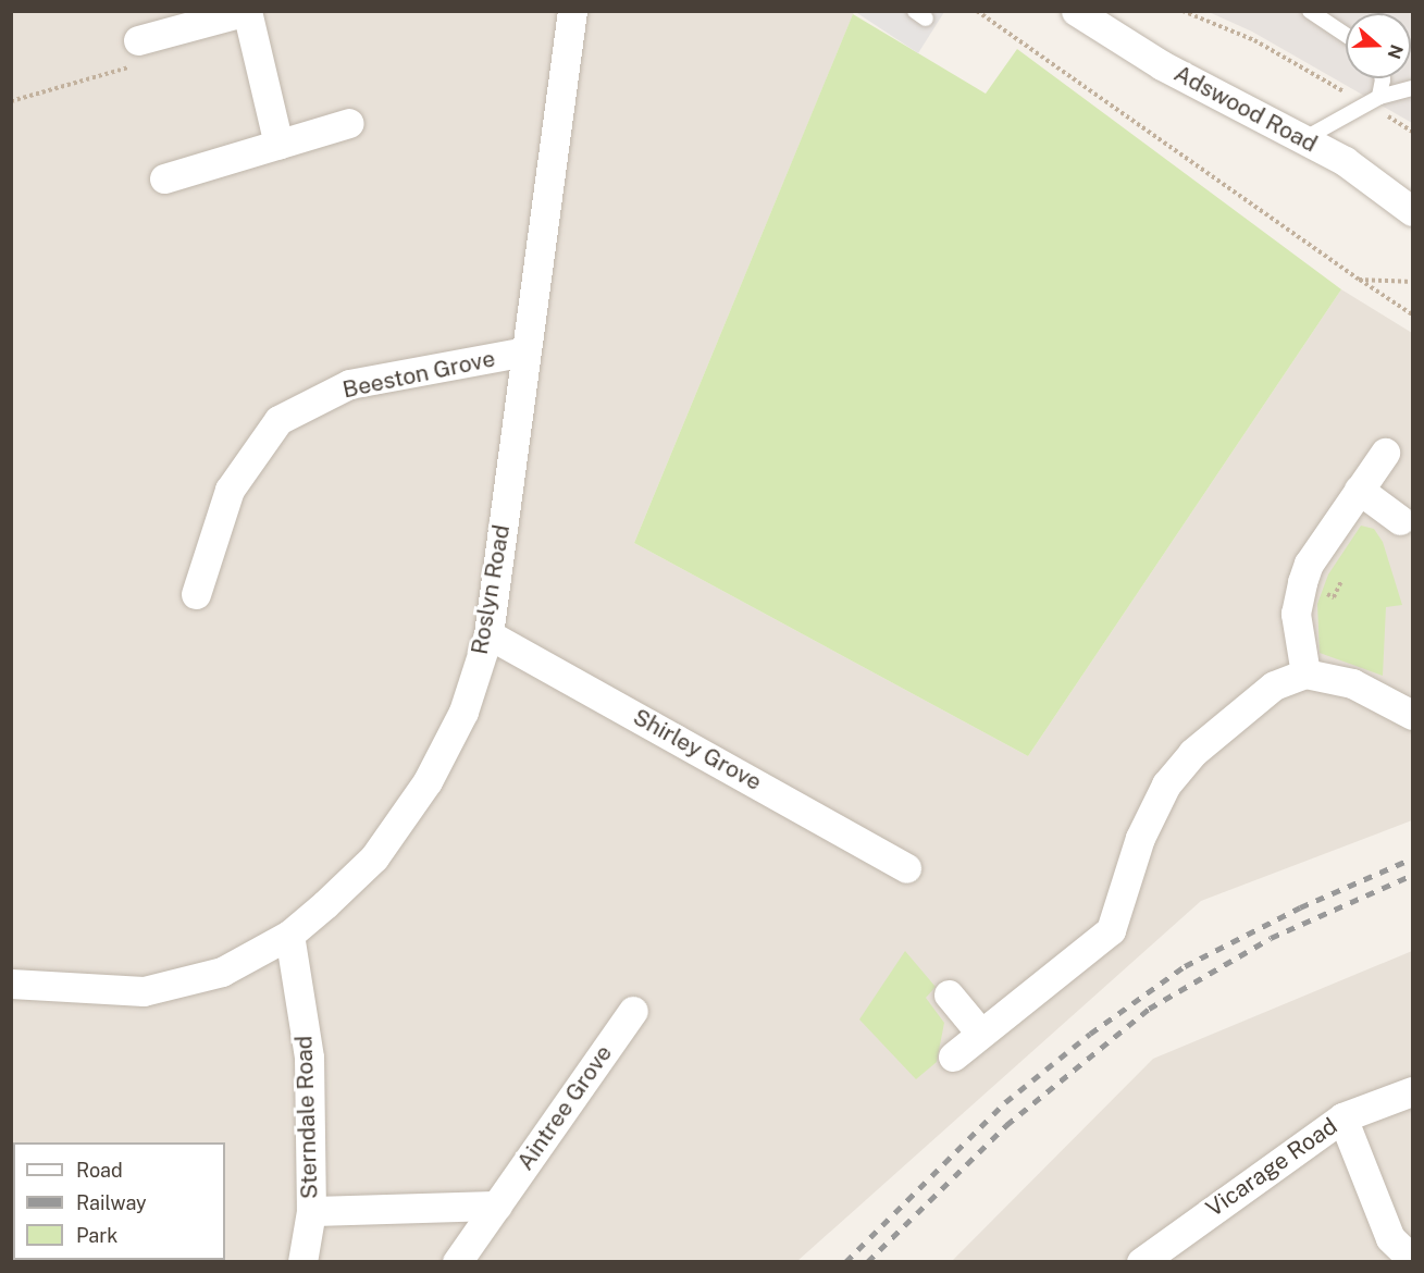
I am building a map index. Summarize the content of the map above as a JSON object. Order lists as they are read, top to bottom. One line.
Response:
{"streets":{"street":["Adswood Road","Beeston Grove","Roslyn Road","Shirley Grove","Aintree Grove","Sterndale Road","Vicarage Road"]},"crossings":[["Beeston Grove","Roslyn Road"],["Roslyn Road","Shirley Grove"],["Roslyn Road","Sterndale Road"]],"legend":["Road","Railway","Park"],"north":"right"}
